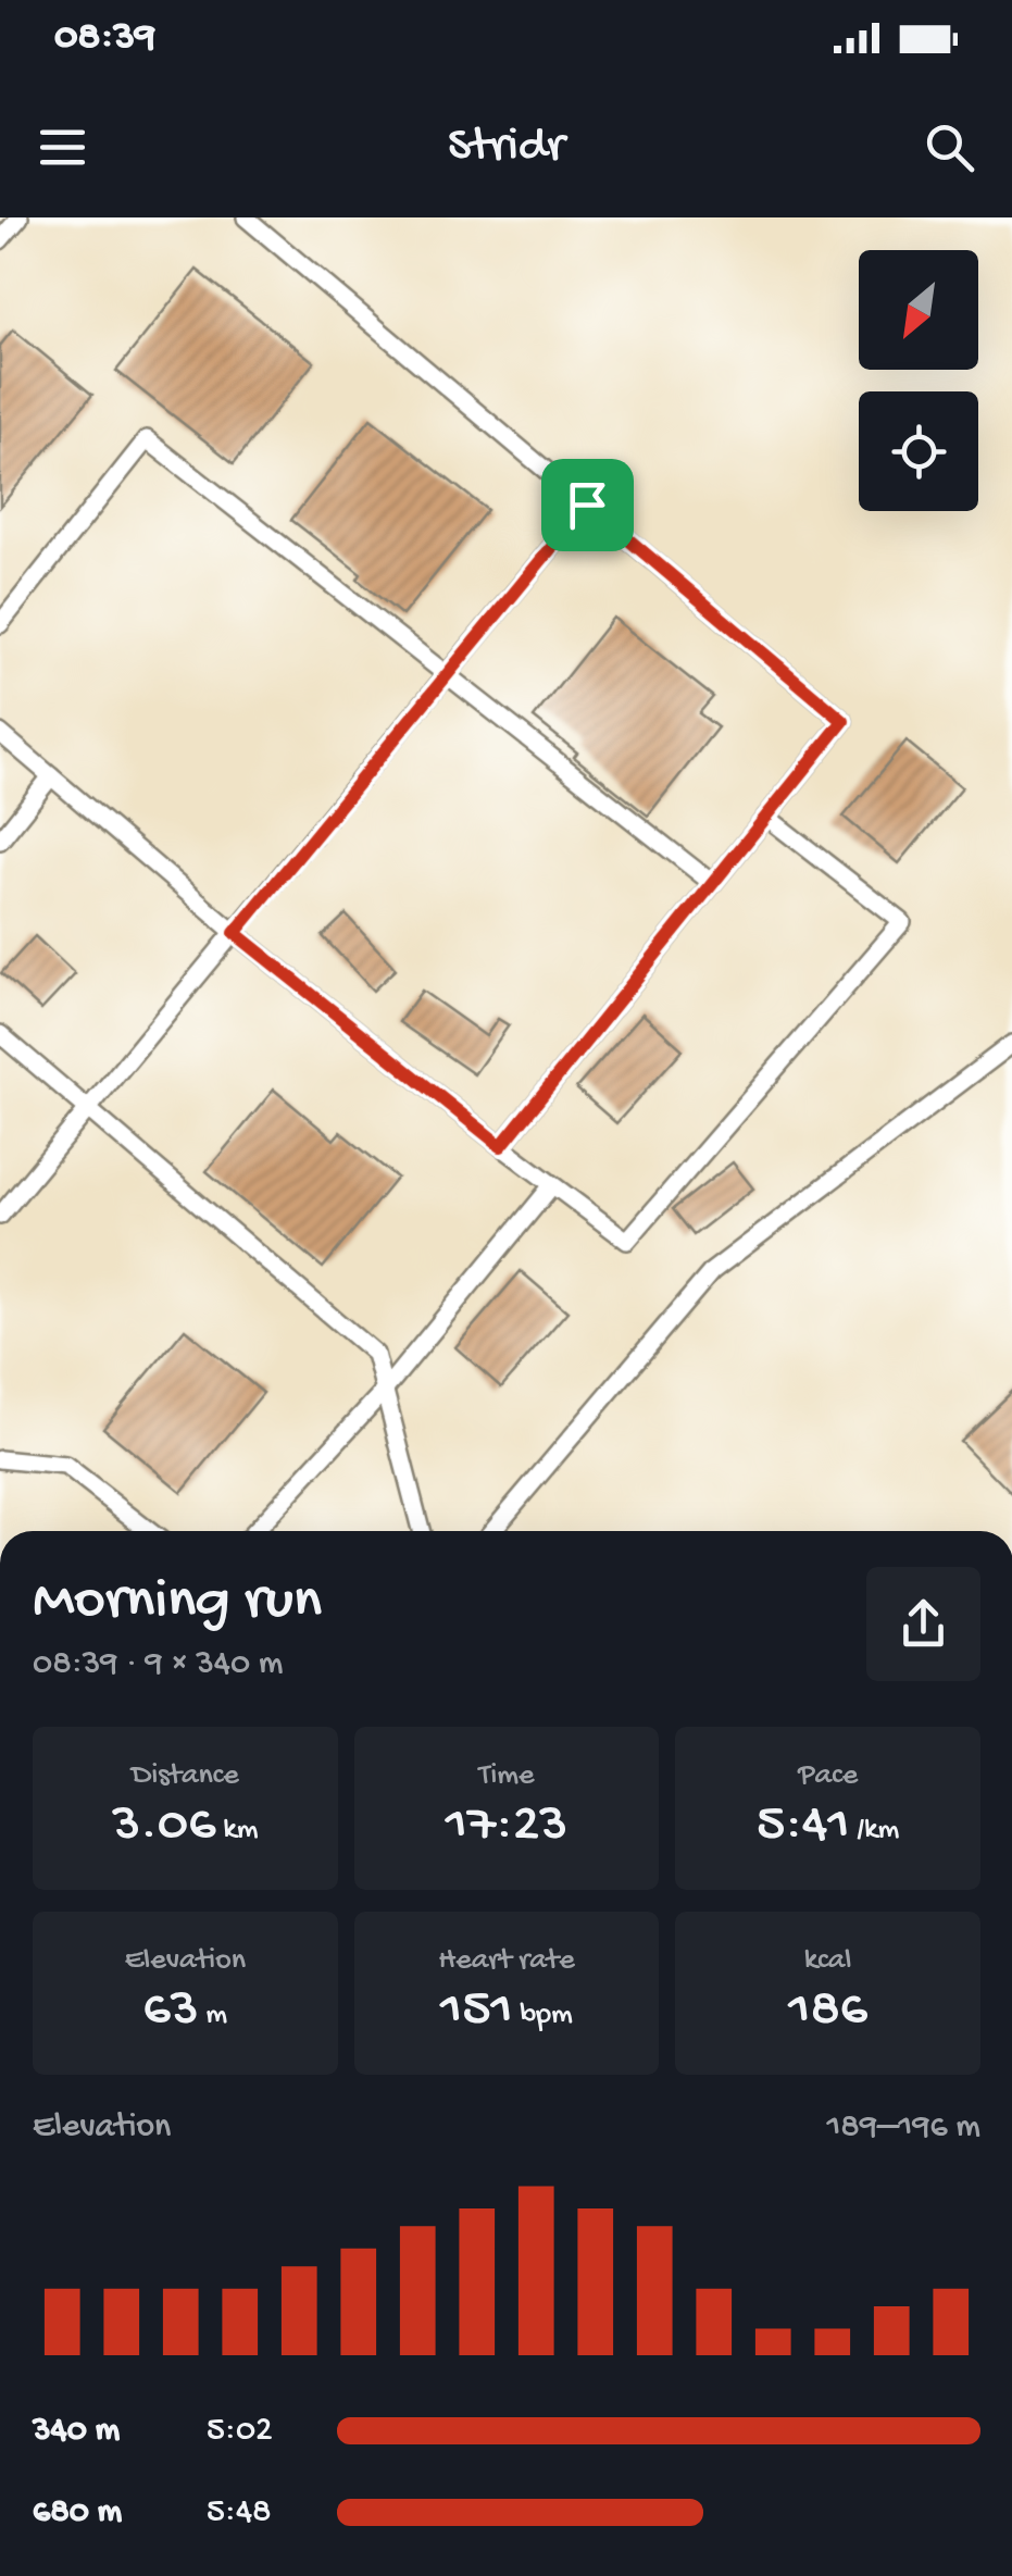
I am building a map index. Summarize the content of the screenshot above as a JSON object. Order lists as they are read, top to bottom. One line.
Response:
{"north":"bottom left","page":{"status":"08:39","header":"Stridr","heading":["Morning run","08:39 · 9 × 340 m"],"stats":[["Distance","3.06 km"],["Time","17:23"],["Pace","5:41 /km"],["Elevation","63 m"],["Heart rate","151 bpm"],["kcal","186"]],"chart":["Elevation","189–196 m"],"list":[{"name":"340 m","note":"5:02"},{"name":"680 m","note":"5:48"}]}}
